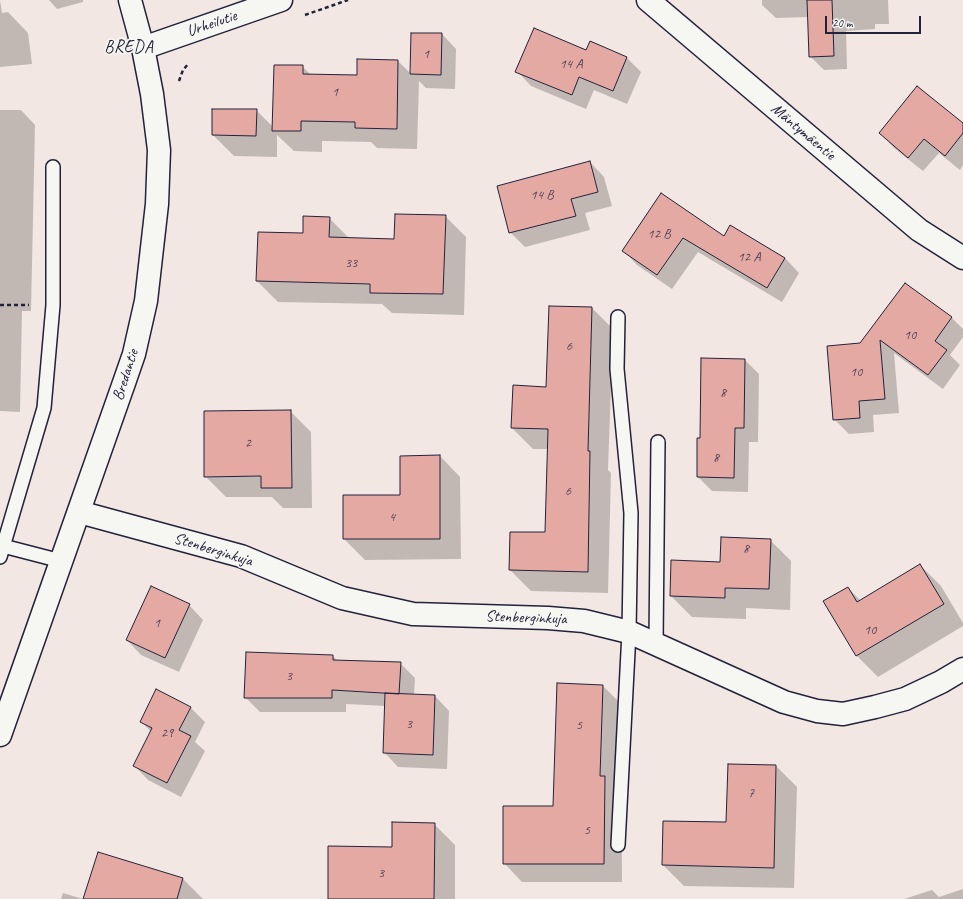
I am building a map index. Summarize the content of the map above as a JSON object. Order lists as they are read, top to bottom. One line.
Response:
{"streets":{"street":["Urheilutie","Mäntymäentie","Bredantie","Stenberginkuja"]},"crossings":[["Urheilutie","Bredantie"],["Bredantie","Stenberginkuja"]],"districts":["BREDA"],"house_numbers":["1","14 A","1","14 B","12 B","12 A","33","10","6","10","8","2","8","6","4","8","1","10","3","3","5","29","7","5","3"],"scale_bar":"20 m"}
